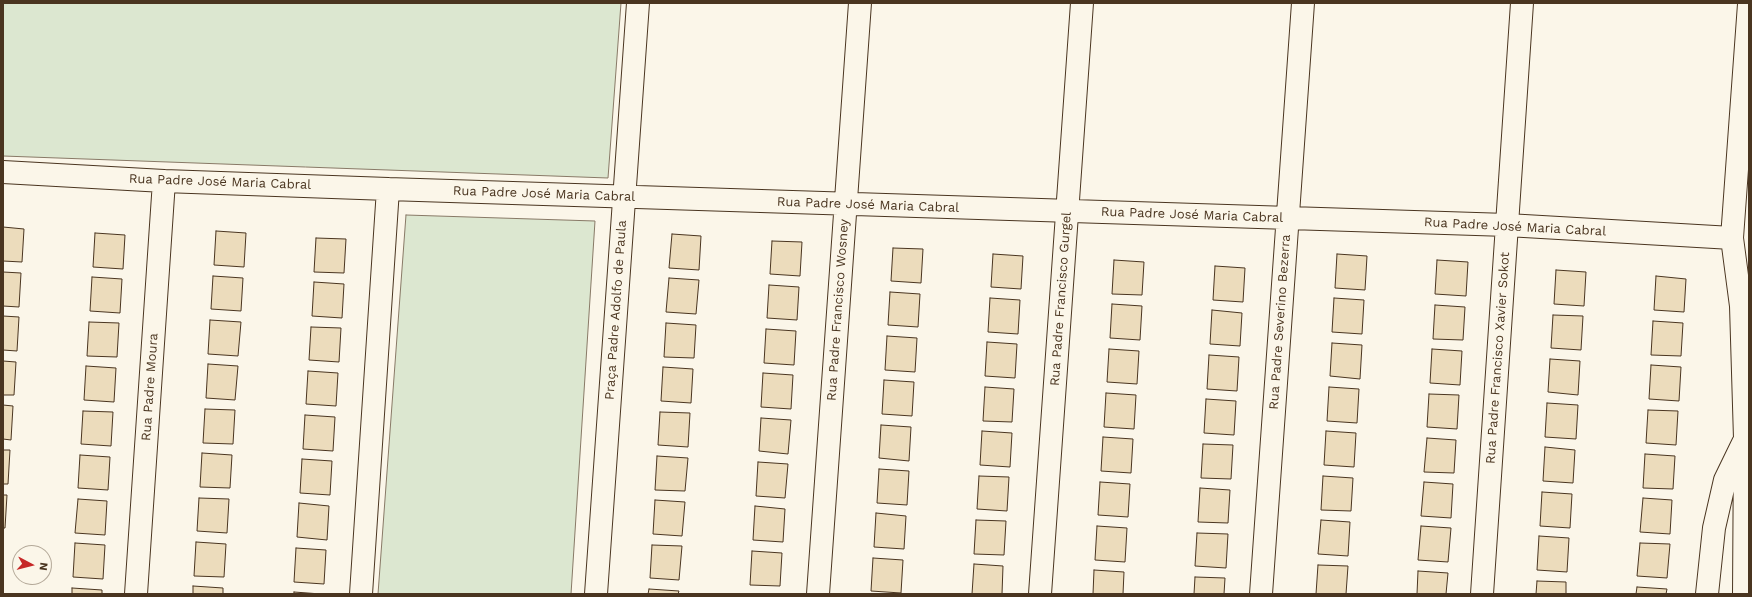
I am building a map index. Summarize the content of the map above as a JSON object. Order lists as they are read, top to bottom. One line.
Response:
{"streets":{"street":["Rua Padre José Maria Cabral","Rua Padre Francisco Gurgel","Praça Padre Adolfo de Paula","Rua Padre Francisco Wosney","Rua Padre Severino Bezerra","Rua Padre Francisco Xavier Sokot","Rua Padre Moura"]},"crossings":[["Rua Padre José Maria Cabral","Rua Padre Francisco Gurgel"],["Rua Padre José Maria Cabral","Praça Padre Adolfo de Paula"],["Rua Padre José Maria Cabral","Rua Padre Francisco Wosney"],["Rua Padre José Maria Cabral","Rua Padre Severino Bezerra"],["Rua Padre José Maria Cabral","Rua Padre Francisco Xavier Sokot"],["Rua Padre José Maria Cabral","Rua Padre Moura"]],"north":"right"}
